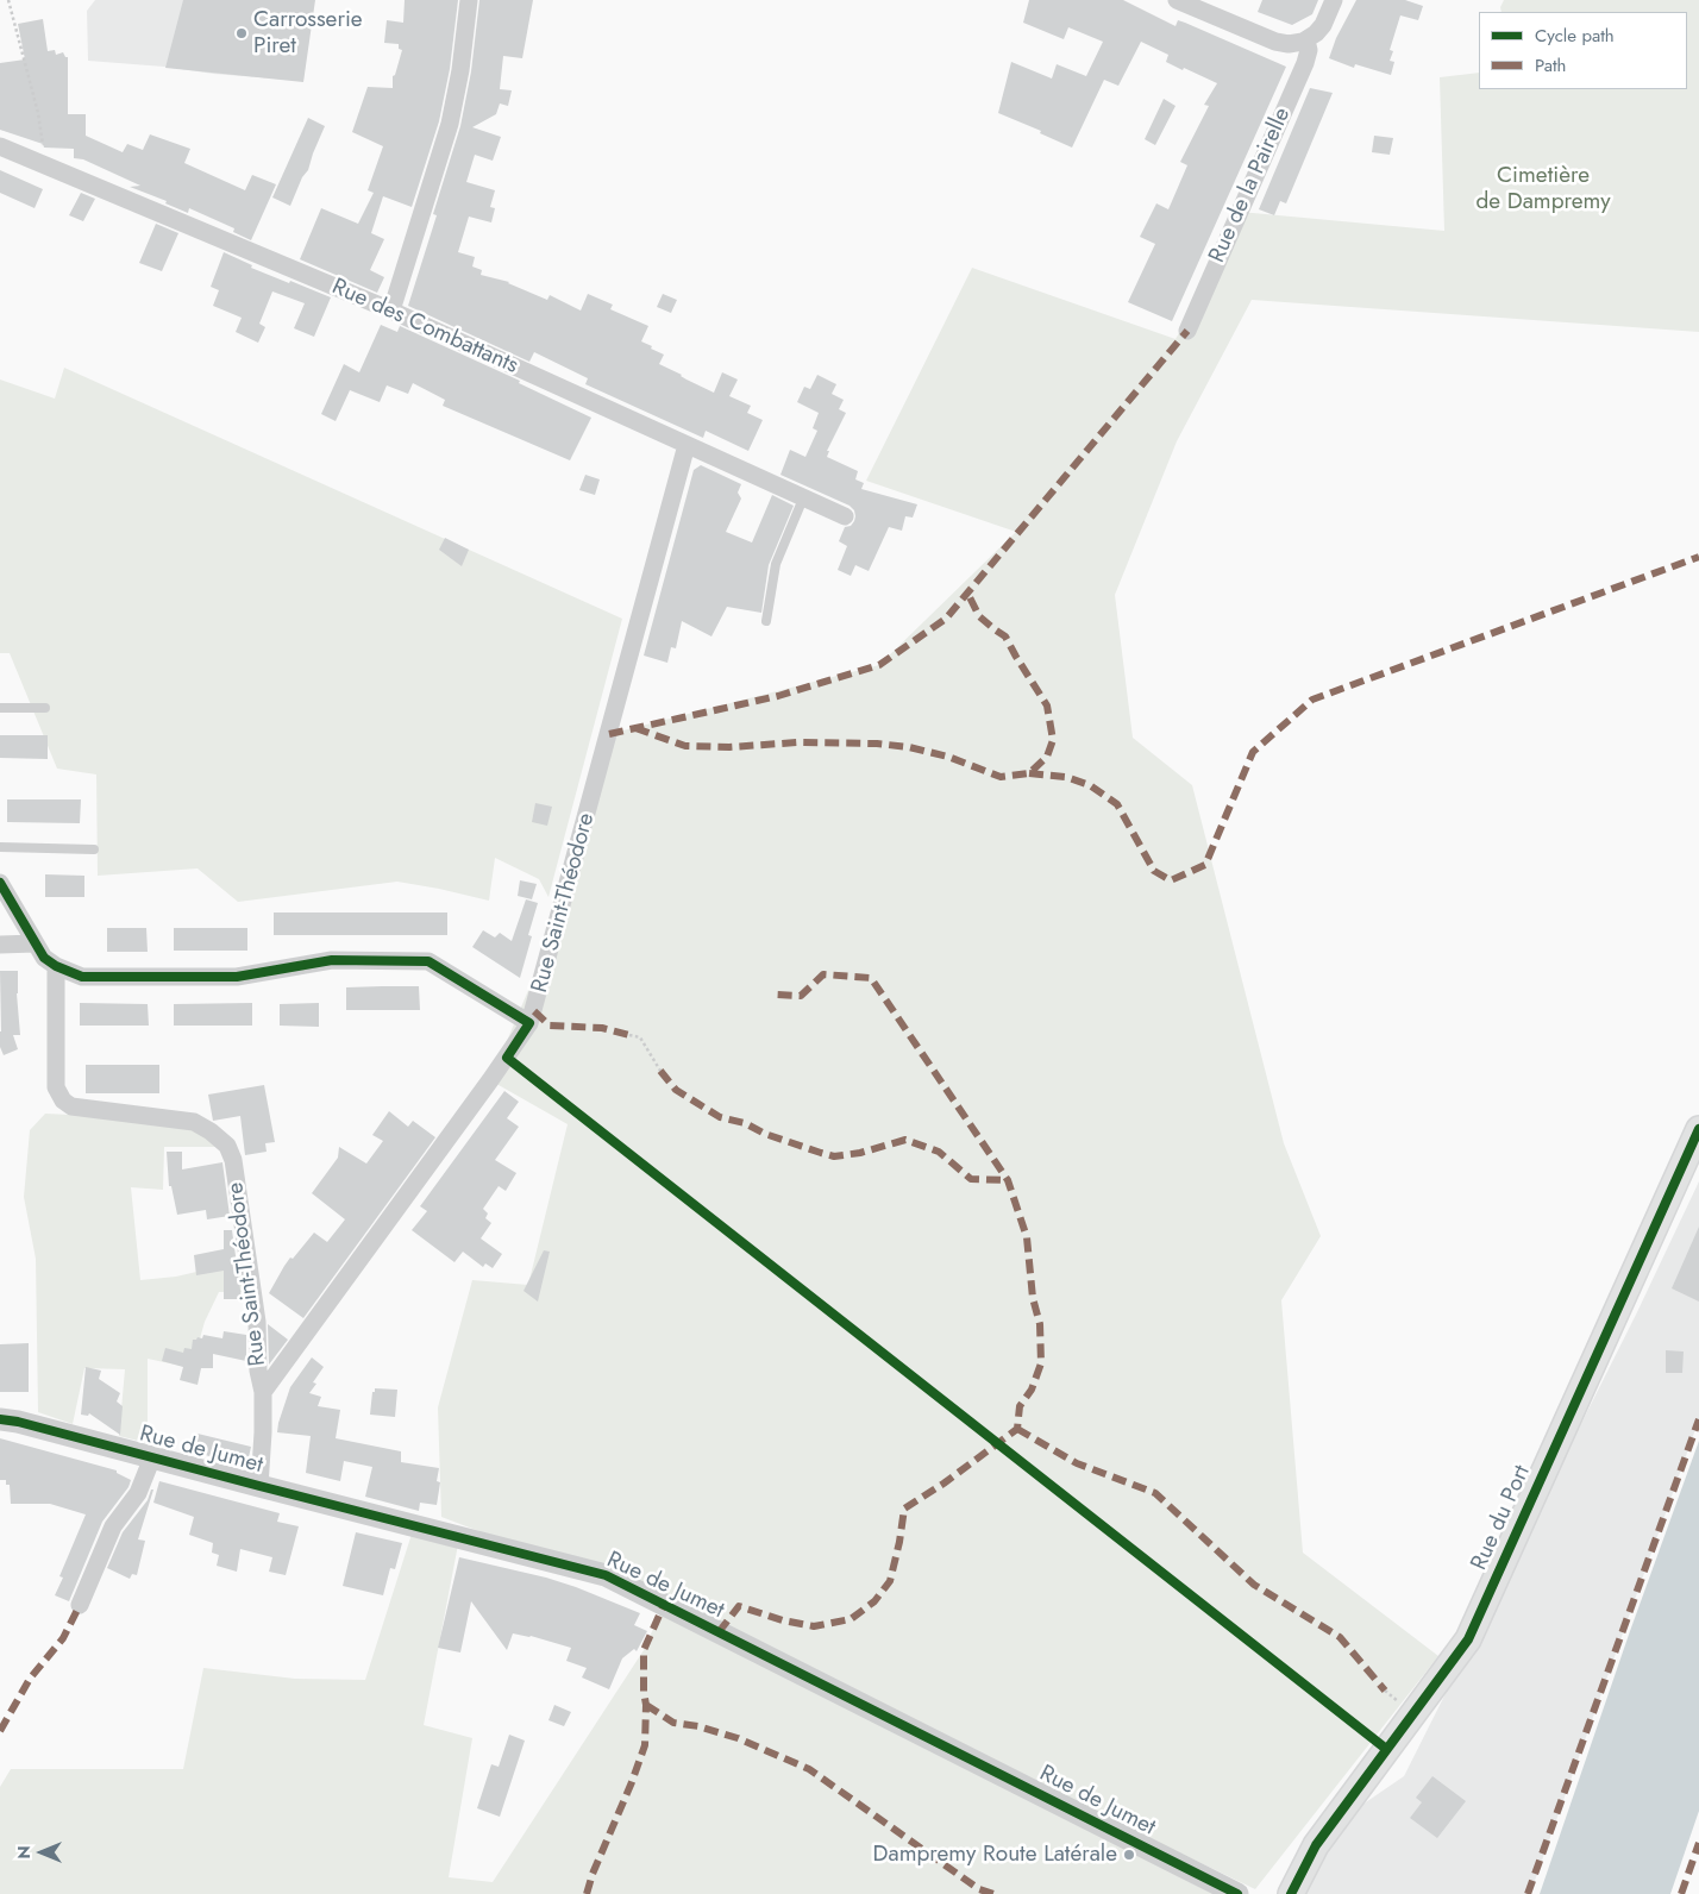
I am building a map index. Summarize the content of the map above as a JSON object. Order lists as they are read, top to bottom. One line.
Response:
{"streets":{"main road":["Rue du Port"],"street":["Rue de la Pairelle","Rue des Combattants","Rue Saint-Théodore","Rue de Jumet"]},"crossings":[["Rue des Combattants","Rue Saint-Théodore"],["Rue Saint-Théodore","Rue de Jumet"]],"parks":["Cimetière de Dampremy"],"places":["Carrosserie Piret","Dampremy Route Latérale"],"legend":["Cycle path","Path"],"north":"left"}
